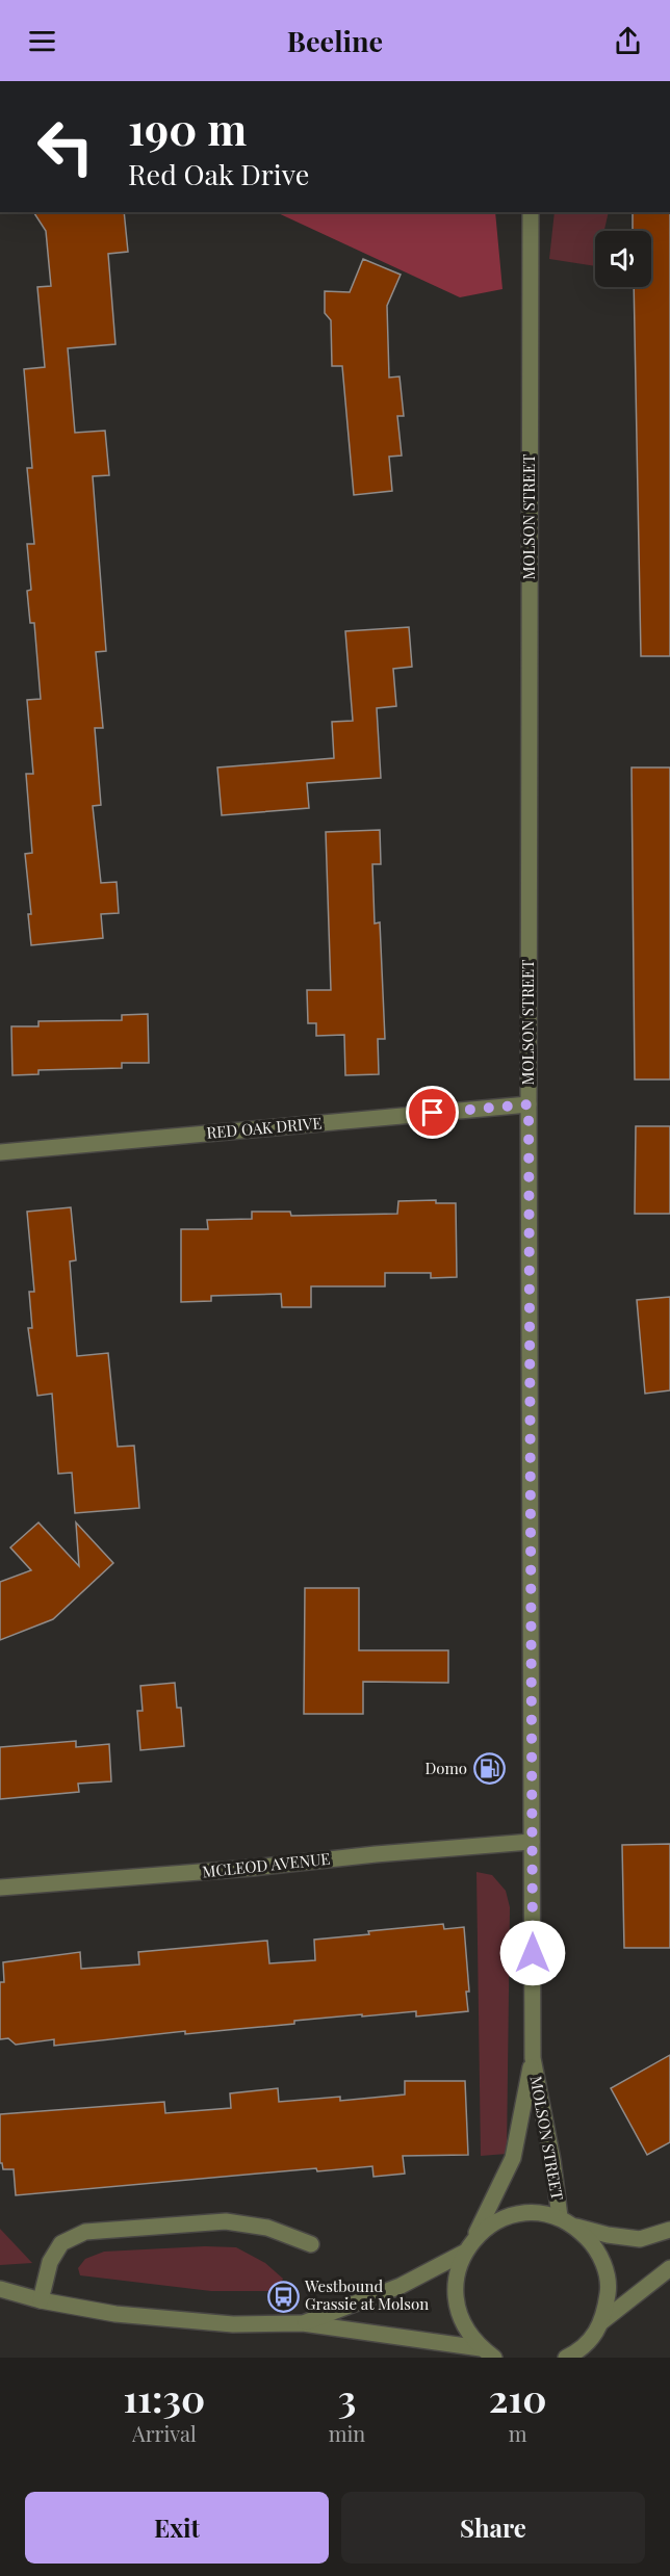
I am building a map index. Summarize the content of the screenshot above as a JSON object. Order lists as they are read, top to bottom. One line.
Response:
{"streets":{"street":["MOLSON STREET","RED OAK DRIVE","MCLEOD AVENUE"]},"crossings":[["MOLSON STREET","RED OAK DRIVE"],["MOLSON STREET","MCLEOD AVENUE"]],"places":{"fuel station":["Domo"],"bus stop":["Westbound Grassie at Molson"]},"page":{"header":"Beeline","turn":["190 m","Red Oak Drive"],"eta":["11:30","Arrival","3","min","210","m"],"buttons":["Exit","Share"]}}
